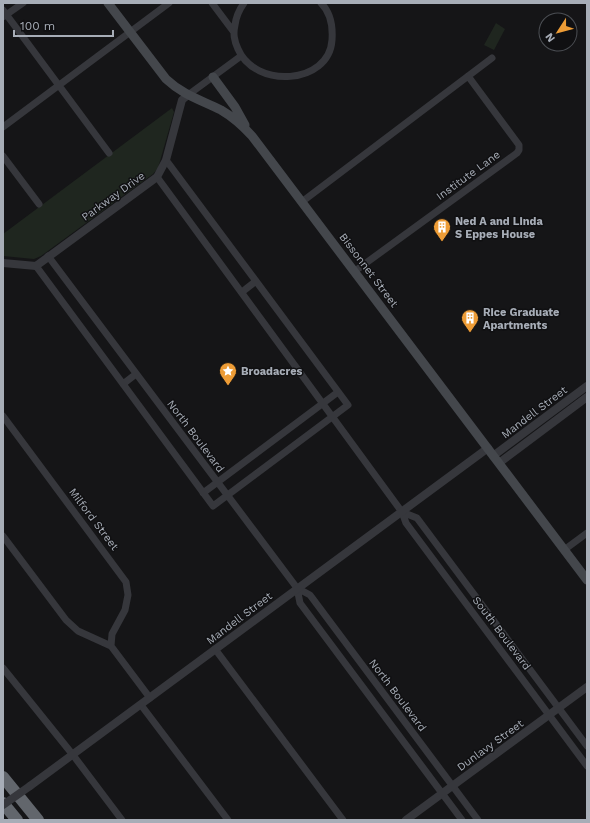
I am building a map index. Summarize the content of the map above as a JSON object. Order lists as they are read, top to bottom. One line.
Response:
{"streets":{"main road":["Bissonnet Street"],"street":["Institute Lane","Parkway Drive","Mandell Street","North Boulevard","Milford Street","South Boulevard","Dunlavy Street"]},"crossings":[["Institute Lane","Bissonnet Street"],["Parkway Drive","Bissonnet Street"],["Parkway Drive","North Boulevard"],["Parkway Drive","South Boulevard"],["Bissonnet Street","Mandell Street"],["Mandell Street","North Boulevard"],["Mandell Street","South Boulevard"],["North Boulevard","Dunlavy Street"],["South Boulevard","Dunlavy Street"]],"places":{"building":["Ned A and Linda S Eppes House","Rice Graduate Apartments"],"place":["Broadacres"]},"scale_bar":"100 m","north":"bottom left"}
